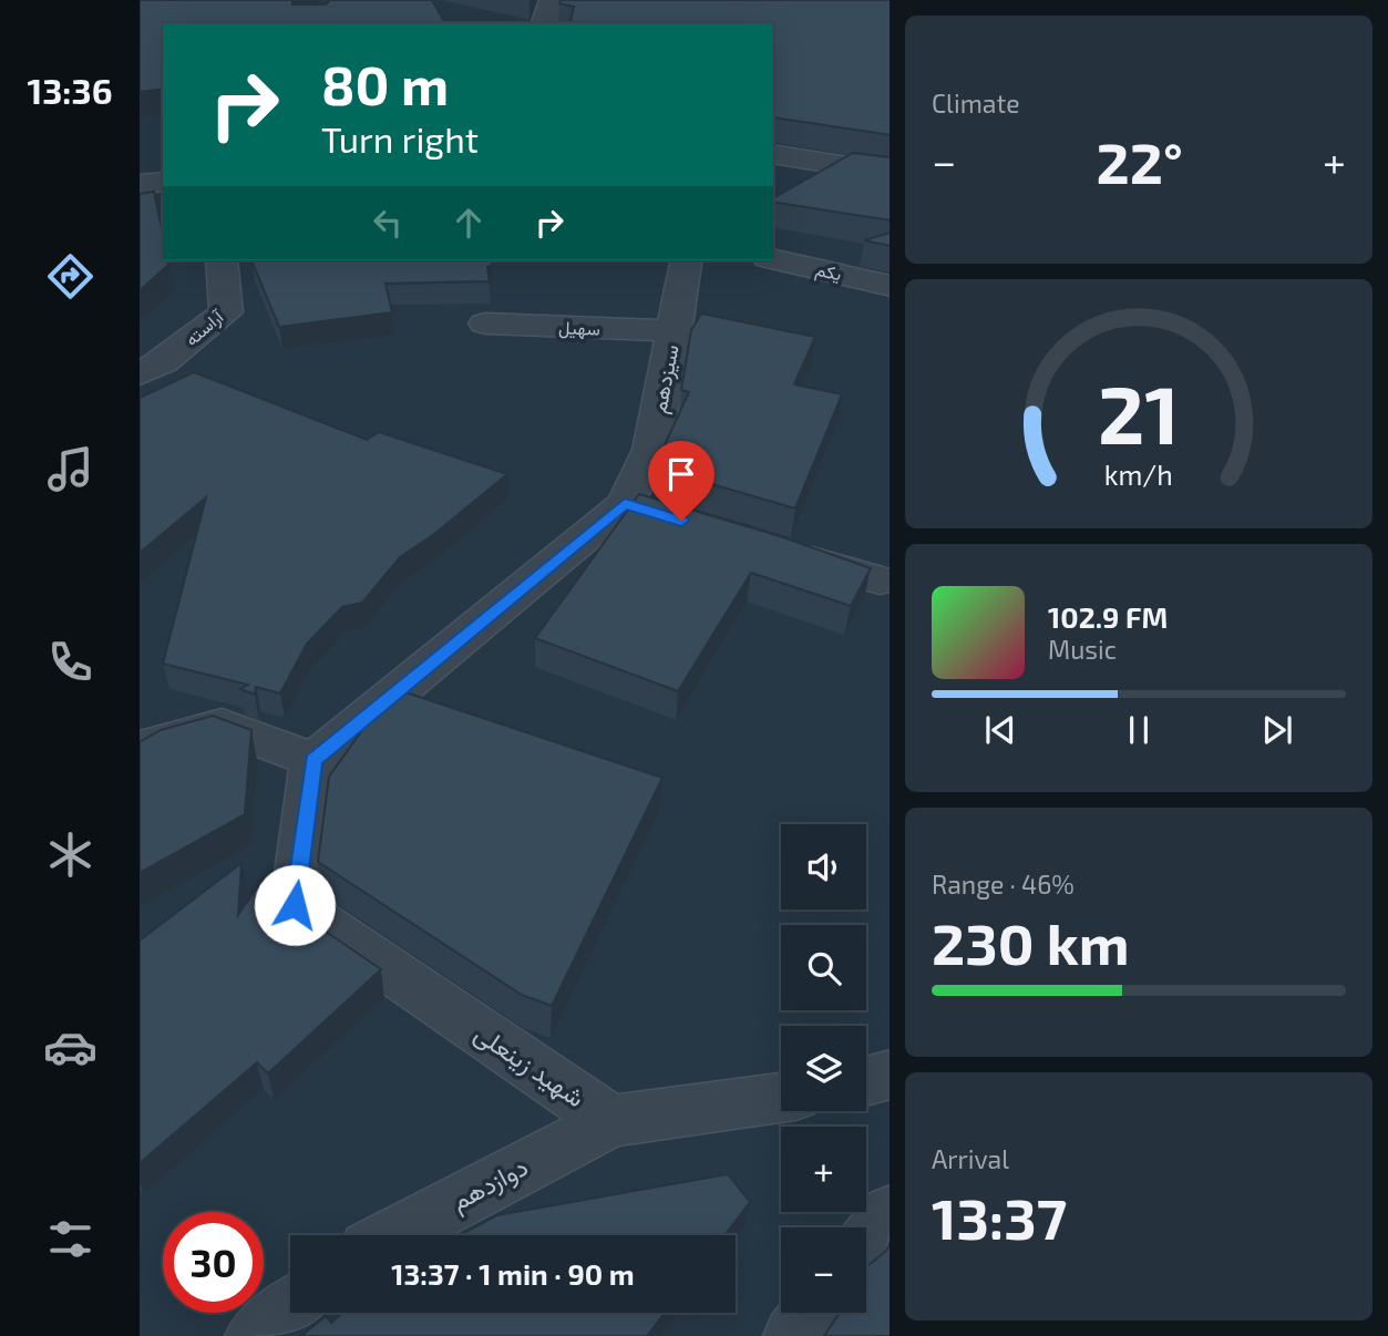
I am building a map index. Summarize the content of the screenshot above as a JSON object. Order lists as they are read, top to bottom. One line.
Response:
{"streets":{"street":["یکم","آراسته","سهیل","سیزدهم","شهید زینعلی","دوازدهم"]},"crossings":[["سهیل","سیزدهم"],["سیزدهم","شهید زینعلی"],["شهید زینعلی","دوازدهم"]],"page":{"tabs":"13:36","tile":["Climate",["Range · 46%","230 km"],["Arrival","13:37"]],"turn":["80 m","Turn right"],"heat":["−","22°","+"],"song":["102.9 FM","Music"],"map_buttons":["+","−"],"limit":"30","trip":"13:37 · 1 min · 90 m","gauge":["21","km/h"]}}
